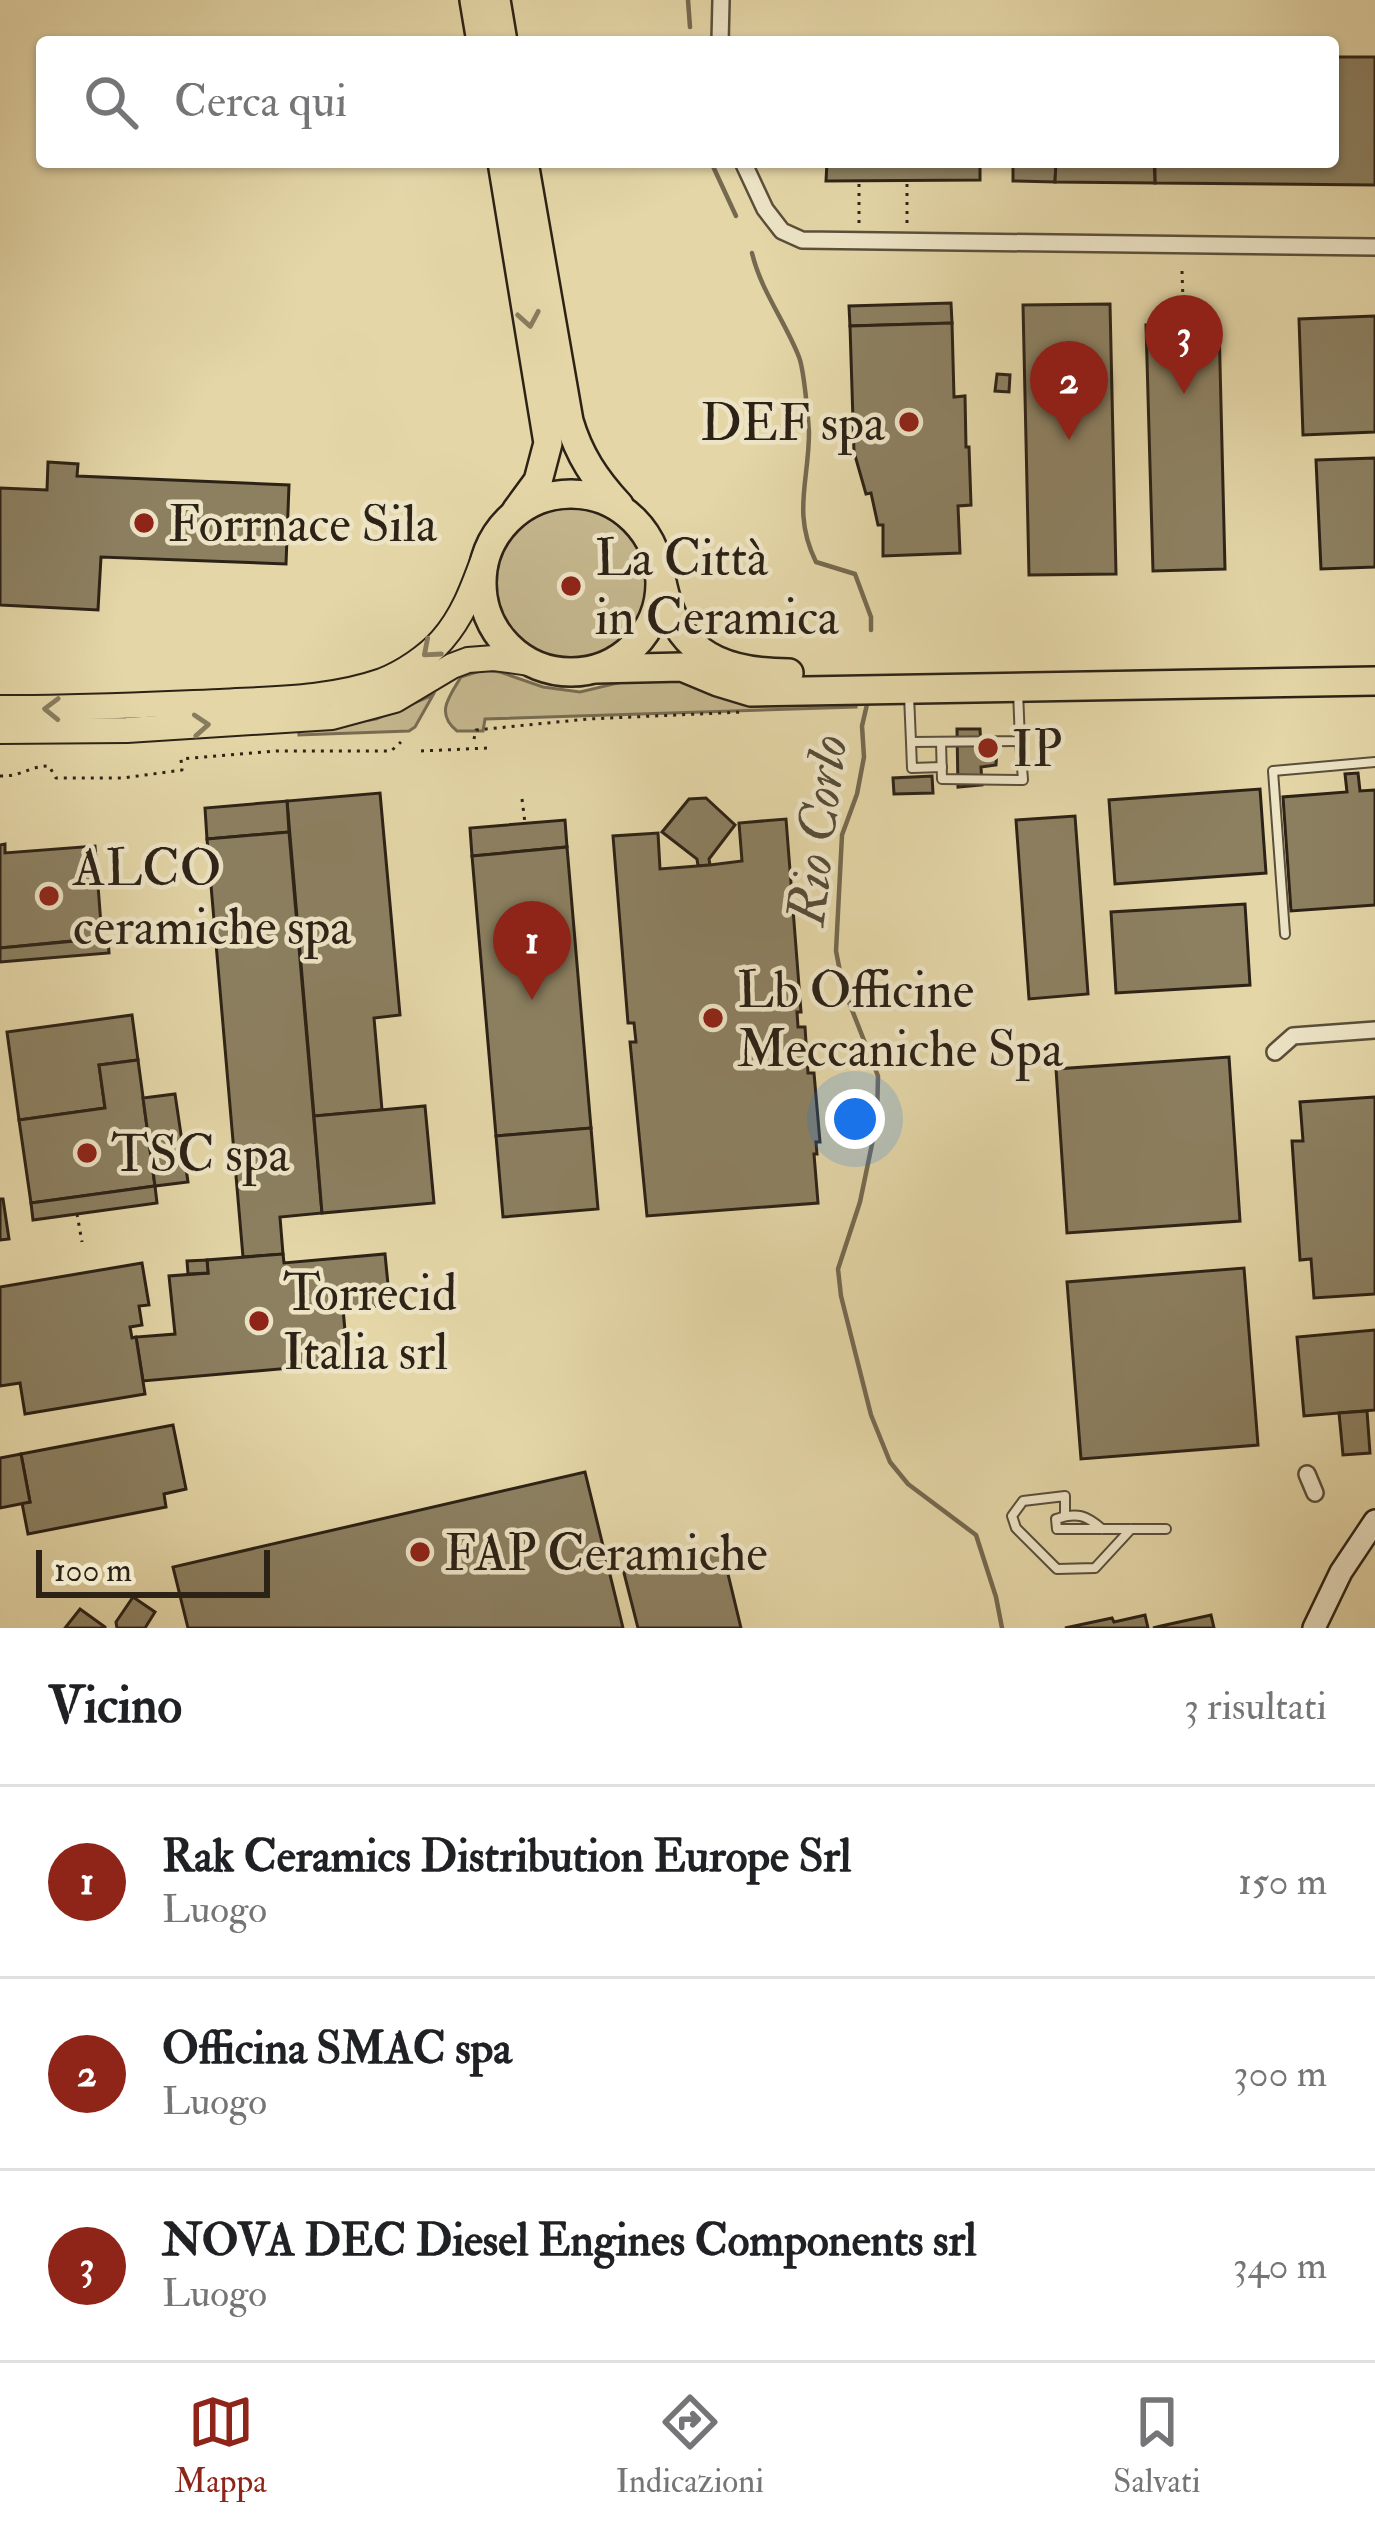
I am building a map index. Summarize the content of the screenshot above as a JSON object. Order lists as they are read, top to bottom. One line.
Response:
{"water":["Rio Corlo"],"places":["DEF spa","Forrnace Sila","La Città in Ceramica","IP","ALCO ceramiche spa","Lb Officine Meccaniche Spa","TSC spa","Torrecid Italia srl","FAP Ceramiche"],"scale_bar":"100 m","page":{"search":"Cerca qui","pins":["3","2","1"],"scale":"100 m","heading":["Vicino","3 risultati"],"list":[{"mark":"1","name":"Rak Ceramics Distribution Europe Srl","note":"Luogo","value":"150 m"},{"mark":"2","name":"Officina SMAC spa","note":"Luogo","value":"300 m"},{"mark":"3","name":"NOVA DEC Diesel Engines Components srl","note":"Luogo","value":"340 m"}],"nav":["Mappa","Indicazioni","Salvati"]}}
